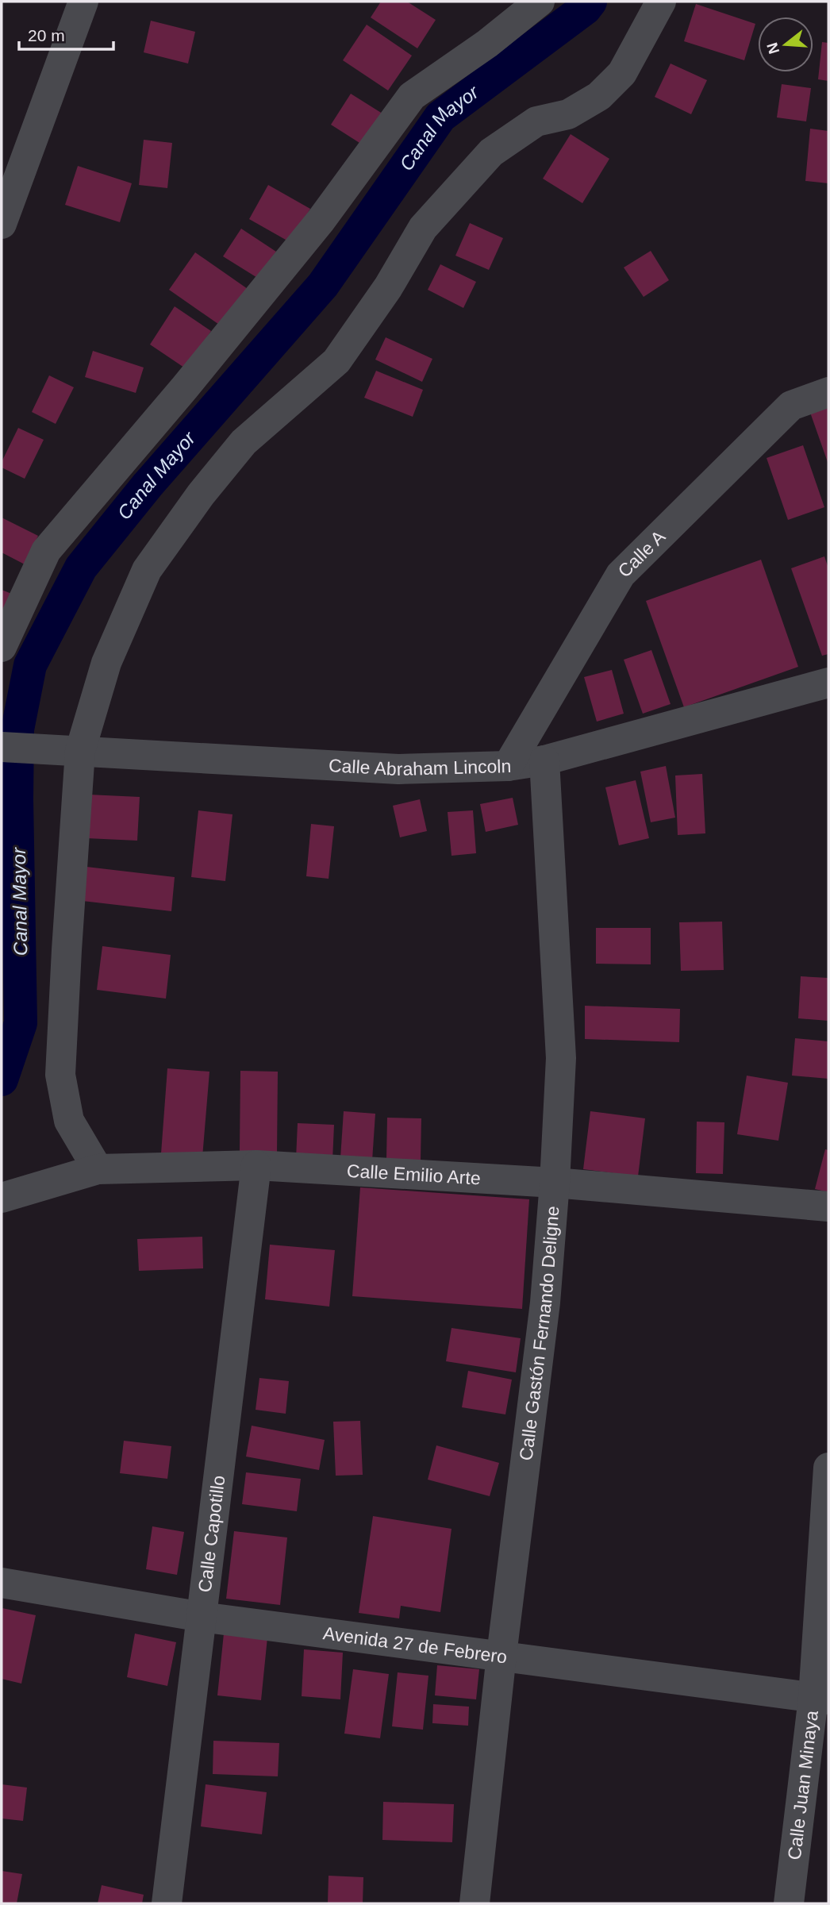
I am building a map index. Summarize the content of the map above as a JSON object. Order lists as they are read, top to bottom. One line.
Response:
{"streets":{"street":["Calle A","Calle Abraham Lincoln","Calle Emilio Arte","Calle Gastón Fernando Deligne","Calle Capotillo","Avenida 27 de Febrero","Calle Juan Minaya"]},"crossings":[["Calle A","Calle Abraham Lincoln"],["Calle Abraham Lincoln","Calle Gastón Fernando Deligne"],["Calle Emilio Arte","Calle Gastón Fernando Deligne"],["Calle Emilio Arte","Calle Capotillo"],["Calle Gastón Fernando Deligne","Avenida 27 de Febrero"],["Calle Capotillo","Avenida 27 de Febrero"],["Avenida 27 de Febrero","Calle Juan Minaya"]],"water":["Canal Mayor"],"scale_bar":"20 m","north":"left"}
